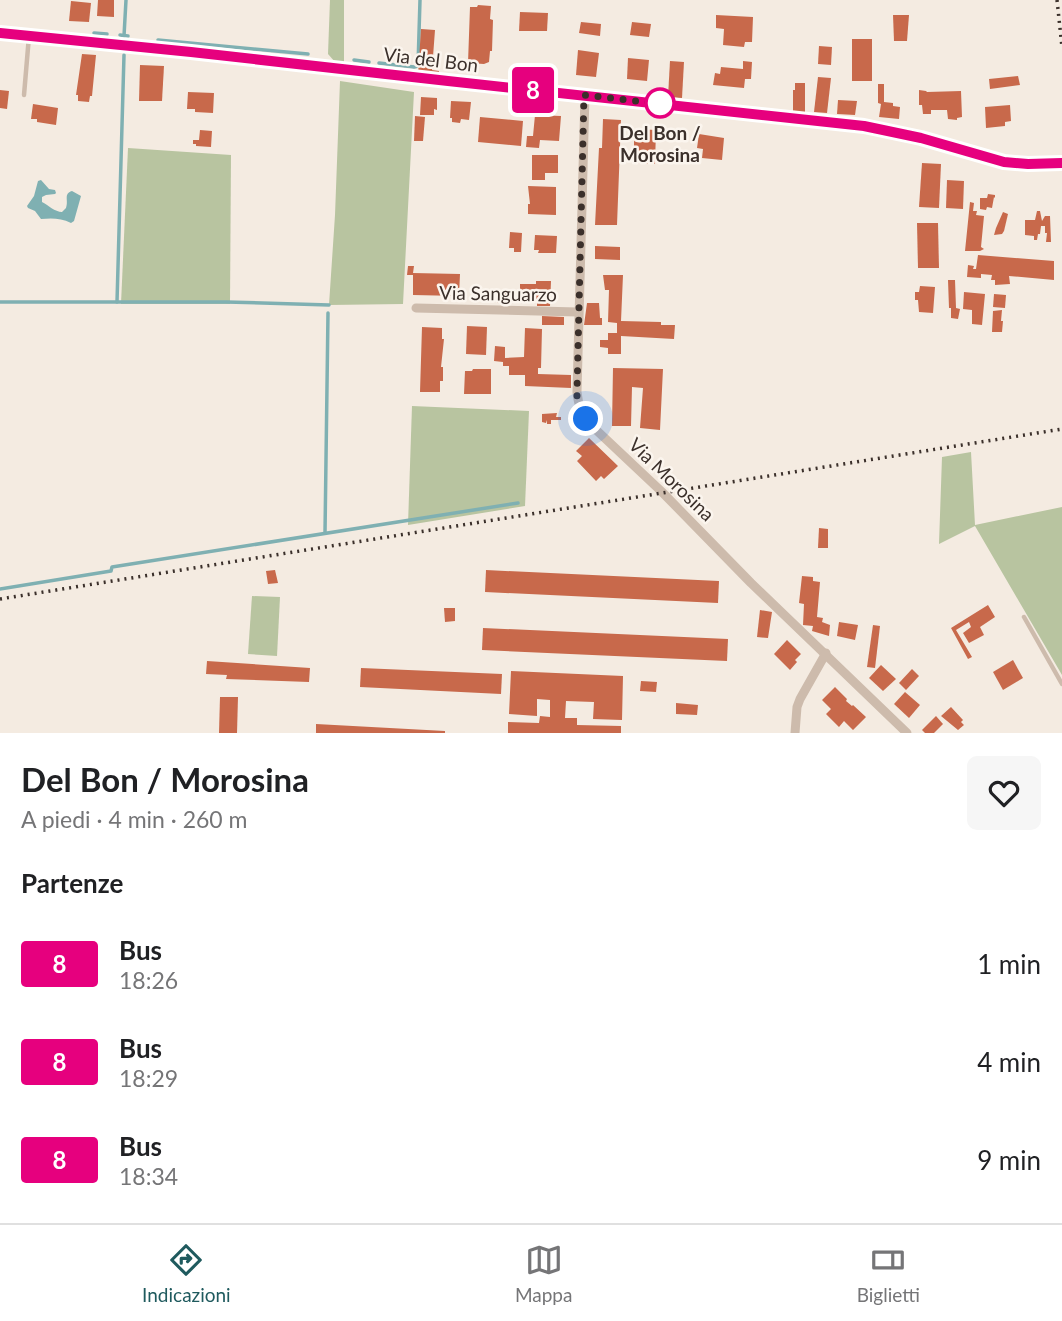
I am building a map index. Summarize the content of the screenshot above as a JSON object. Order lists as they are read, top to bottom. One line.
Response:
{"streets":{"street":["Via del Bon","Via Sanguarzo","Via Morosina"]},"crossings":[["Via del Bon","Via Morosina"],["Via Sanguarzo","Via Morosina"]],"places":["Del Bon / Morosina"],"lines":["bus line 8"],"page":{"on_map":"8","heading":[["Del Bon / Morosina","A piedi · 4 min · 260 m"],"Partenze"],"list":[{"mark":"8","name":"Bus","note":"18:26","value":"1 min"},{"mark":"8","name":"Bus","note":"18:29","value":"4 min"},{"mark":"8","name":"Bus","note":"18:34","value":"9 min"}],"tabs":["Indicazioni","Mappa","Biglietti"]}}
